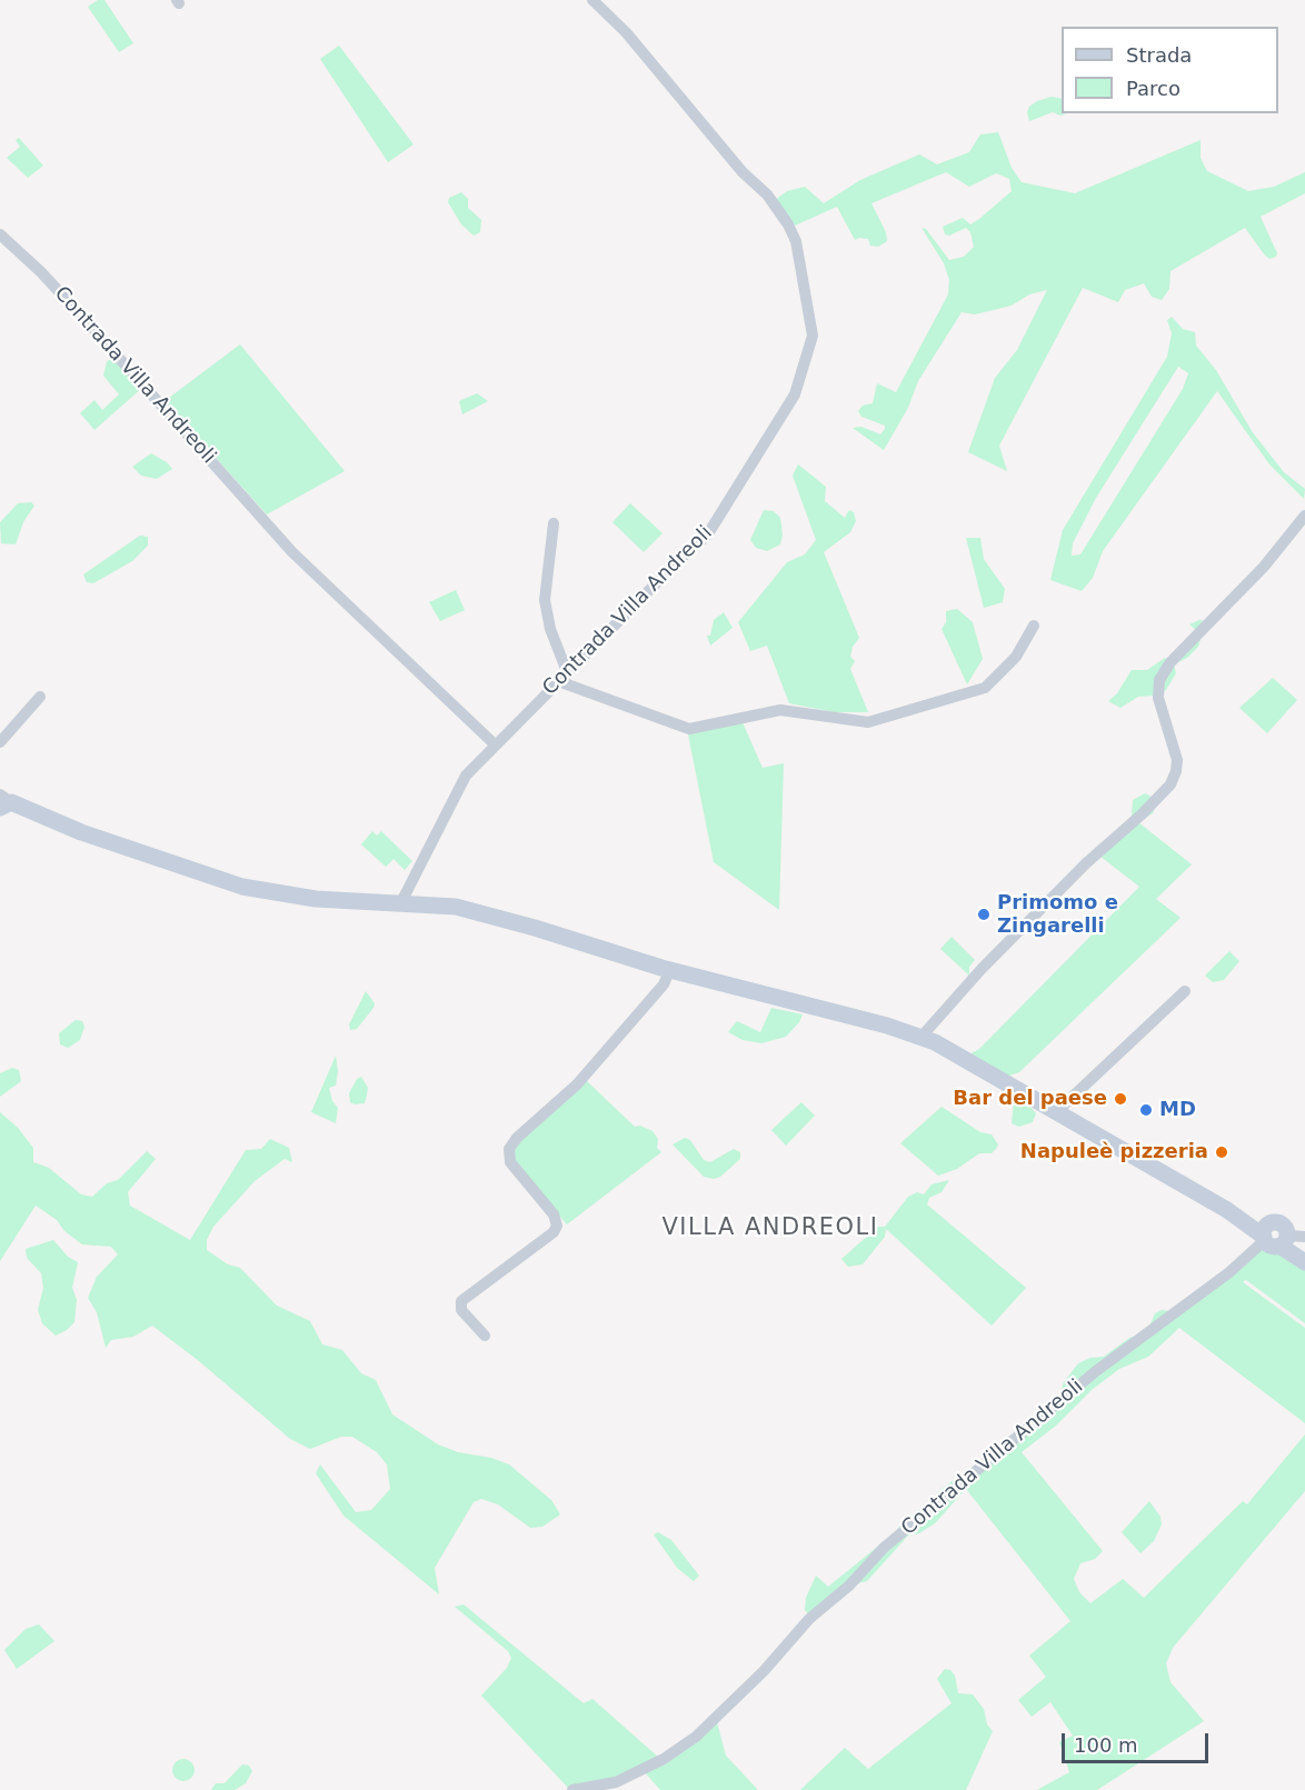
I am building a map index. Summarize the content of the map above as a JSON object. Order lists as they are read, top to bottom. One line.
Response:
{"streets":{"street":["Contrada Villa Andreoli"]},"districts":["VILLA ANDREOLI"],"places":["Primomo e Zingarelli","Bar del paese","MD","Napuleè pizzeria"],"legend":["Strada","Parco"],"scale_bar":"100 m"}
